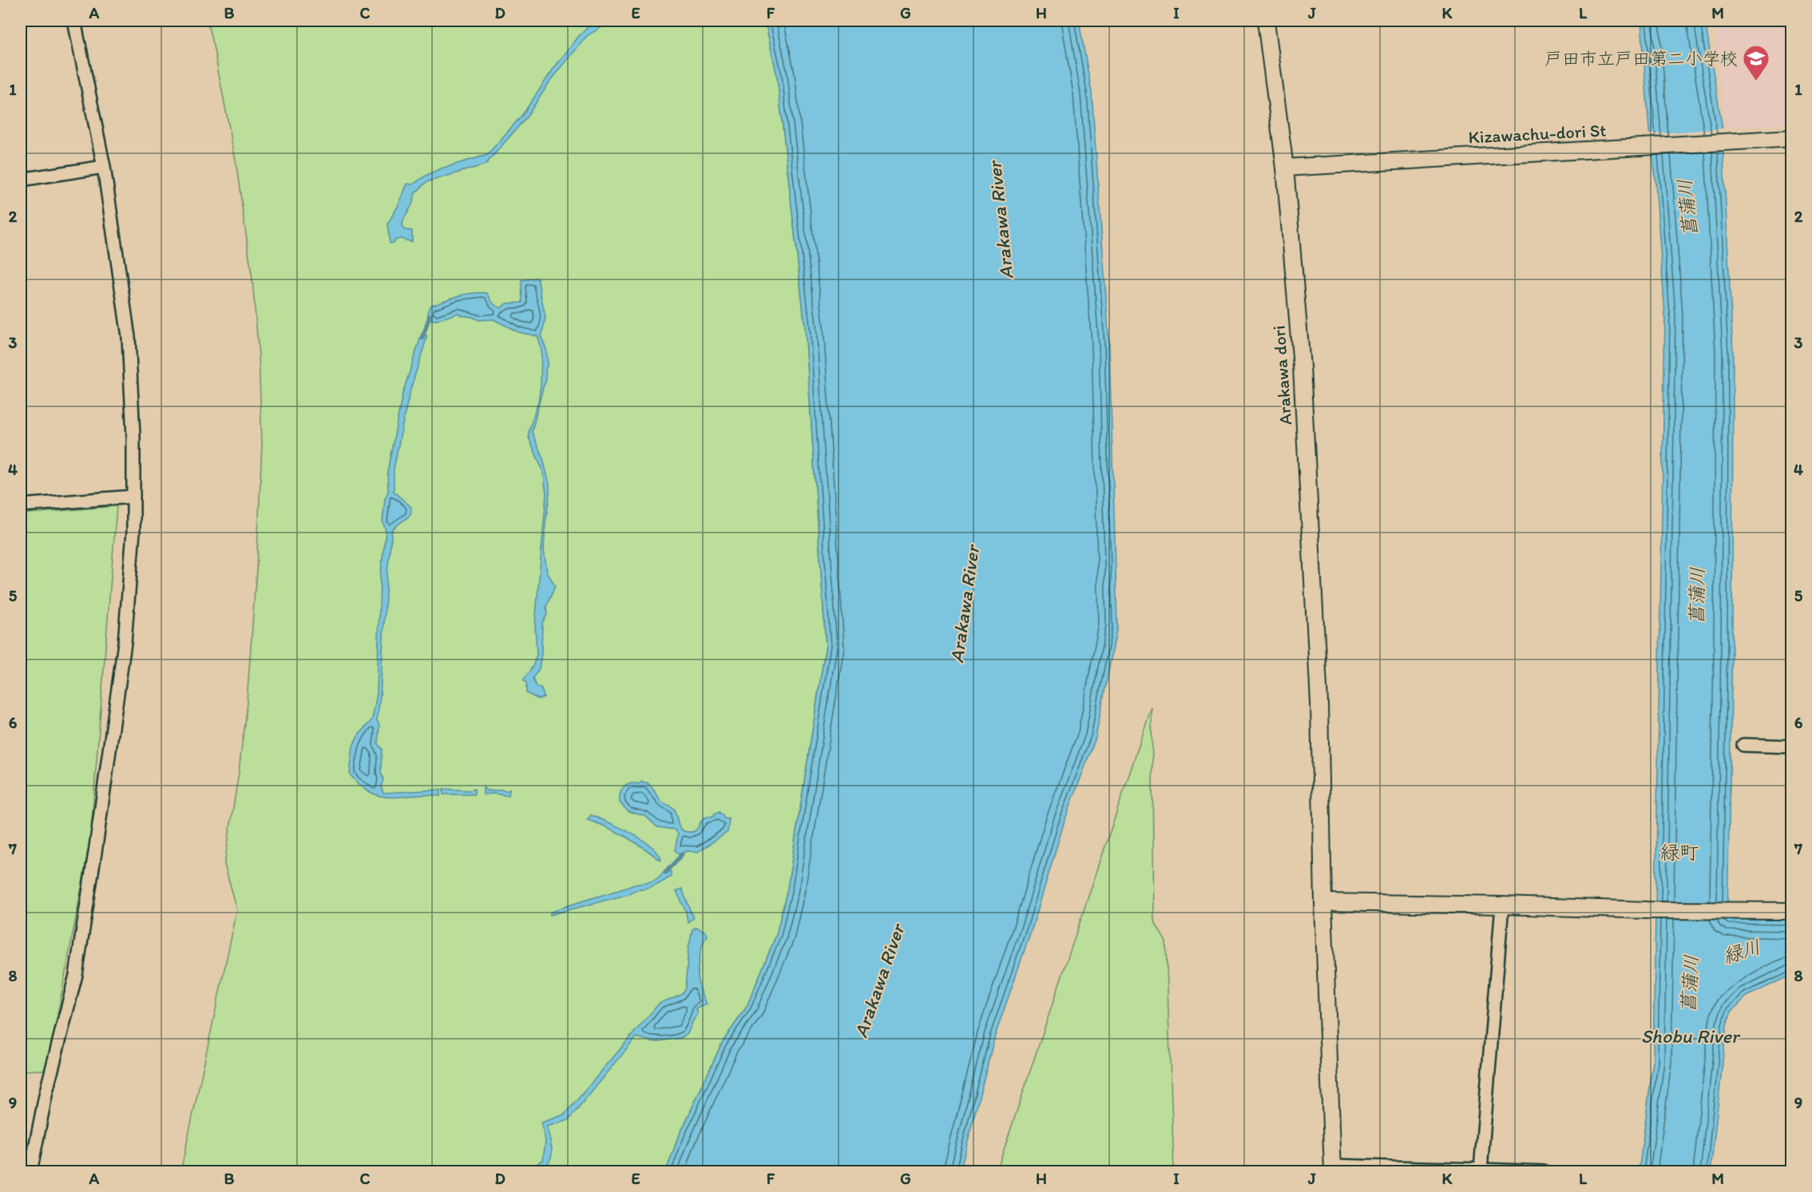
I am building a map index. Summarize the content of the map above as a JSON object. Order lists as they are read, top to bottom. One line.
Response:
{"streets":{"street":["Kizawachu-dori St","Arakawa dori"]},"crossings":[["Kizawachu-dori St","Arakawa dori"]],"districts":["緑町"],"water":["菖蒲川","Arakawa River","緑川","Shobu River"],"places":{"school or university":["戸田市立戸田第二小学校"]},"grid":{"columns":["A","B","C","D","E","F","G","H","I","J","K","L","M"],"rows":["1","2","3","4","5","6","7","8","9"]}}
